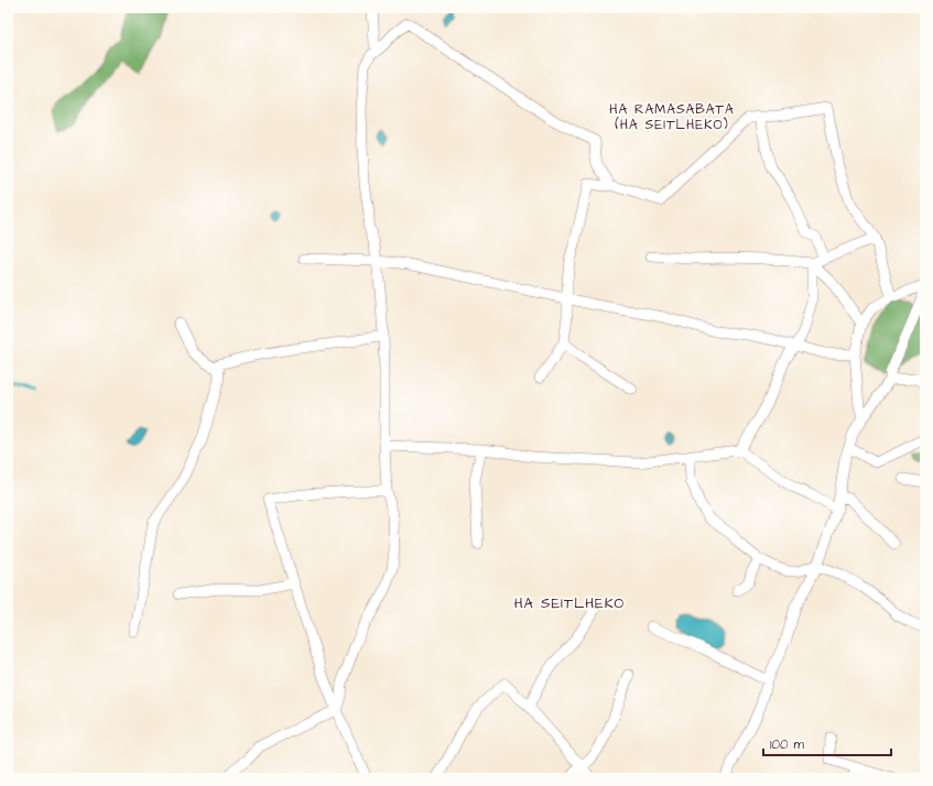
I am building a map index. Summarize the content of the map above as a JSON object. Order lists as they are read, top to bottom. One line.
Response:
{"districts":["HA RAMASABATA (HA SEITLHEKO)","HA SEITLHEKO"],"scale_bar":"100 m"}
